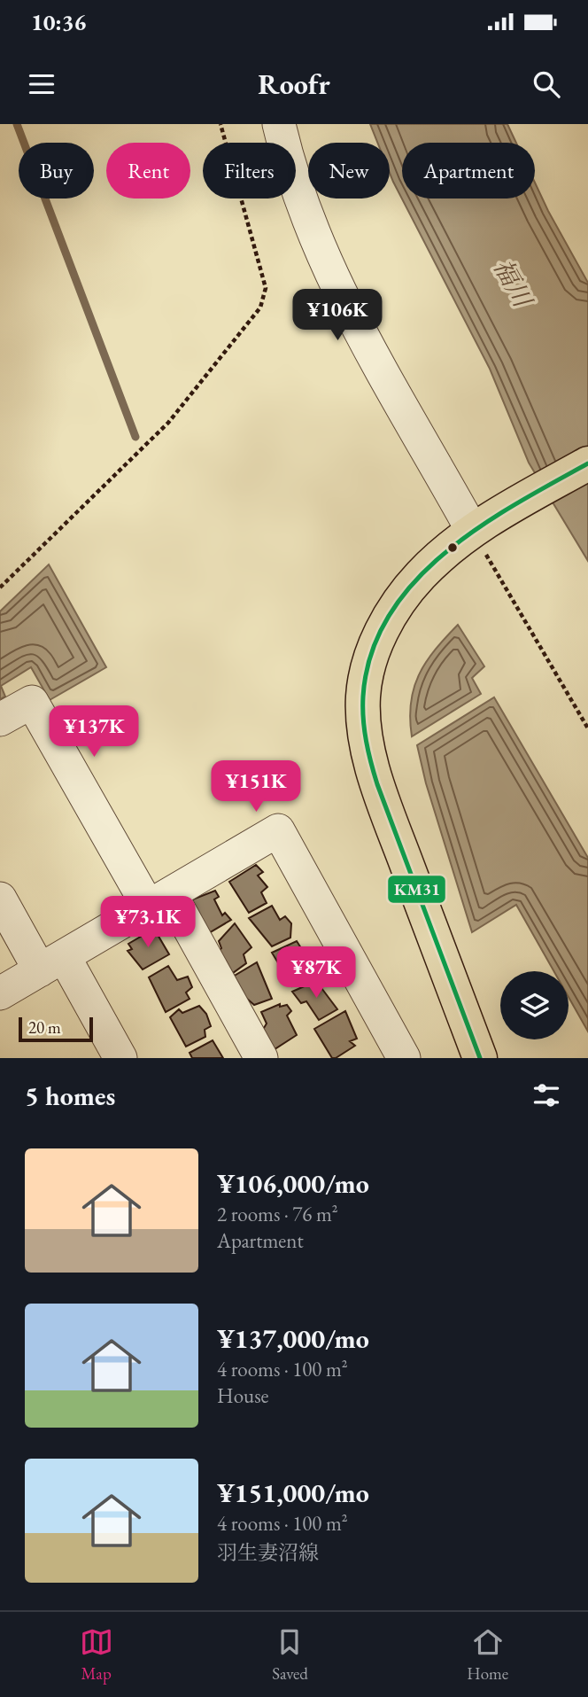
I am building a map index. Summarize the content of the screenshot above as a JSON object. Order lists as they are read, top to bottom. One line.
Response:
{"water":["福川"],"lines":["transit line KM31"],"scale_bar":"20 m","page":{"status":"10:36","header":"Roofr","chip":["Buy","Rent","Filters","New","Apartment"],"price":["¥106K","¥137K","¥151K","¥73.1K","¥87K"],"scale":"20 m","heading":"5 homes","list":[{"name":"¥106,000/mo","note":"2 rooms · 76 m² · Apartment"},{"name":"¥137,000/mo","note":"4 rooms · 100 m² · House"},{"name":"¥151,000/mo","note":"4 rooms · 100 m² · 羽生妻沼線"}],"tabs":["Map","Saved","Home"]}}
